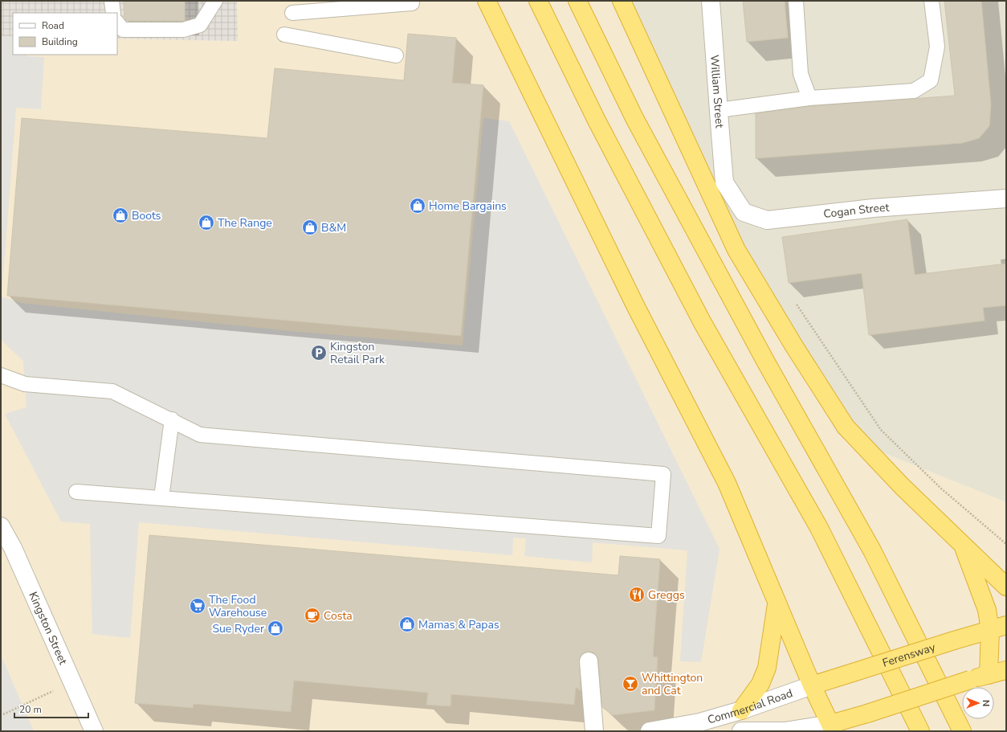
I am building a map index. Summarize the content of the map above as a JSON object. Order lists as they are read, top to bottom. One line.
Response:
{"streets":{"highway":["Ferensway"],"street":["William Street","Cogan Street","Kingston Street","Commercial Road"]},"crossings":[["William Street","Cogan Street"],["Ferensway","Commercial Road"]],"places":{"shop":["Home Bargains","Boots","The Range","B&M","Mamas & Papas","Sue Ryder"],"parking":["Kingston Retail Park"],"restaurant":["Greggs"],"supermarket":["The Food Warehouse"],"cafe":["Costa"],"bar":["Whittington and Cat"]},"legend":["Road","Building"],"scale_bar":"20 m","north":"right"}
